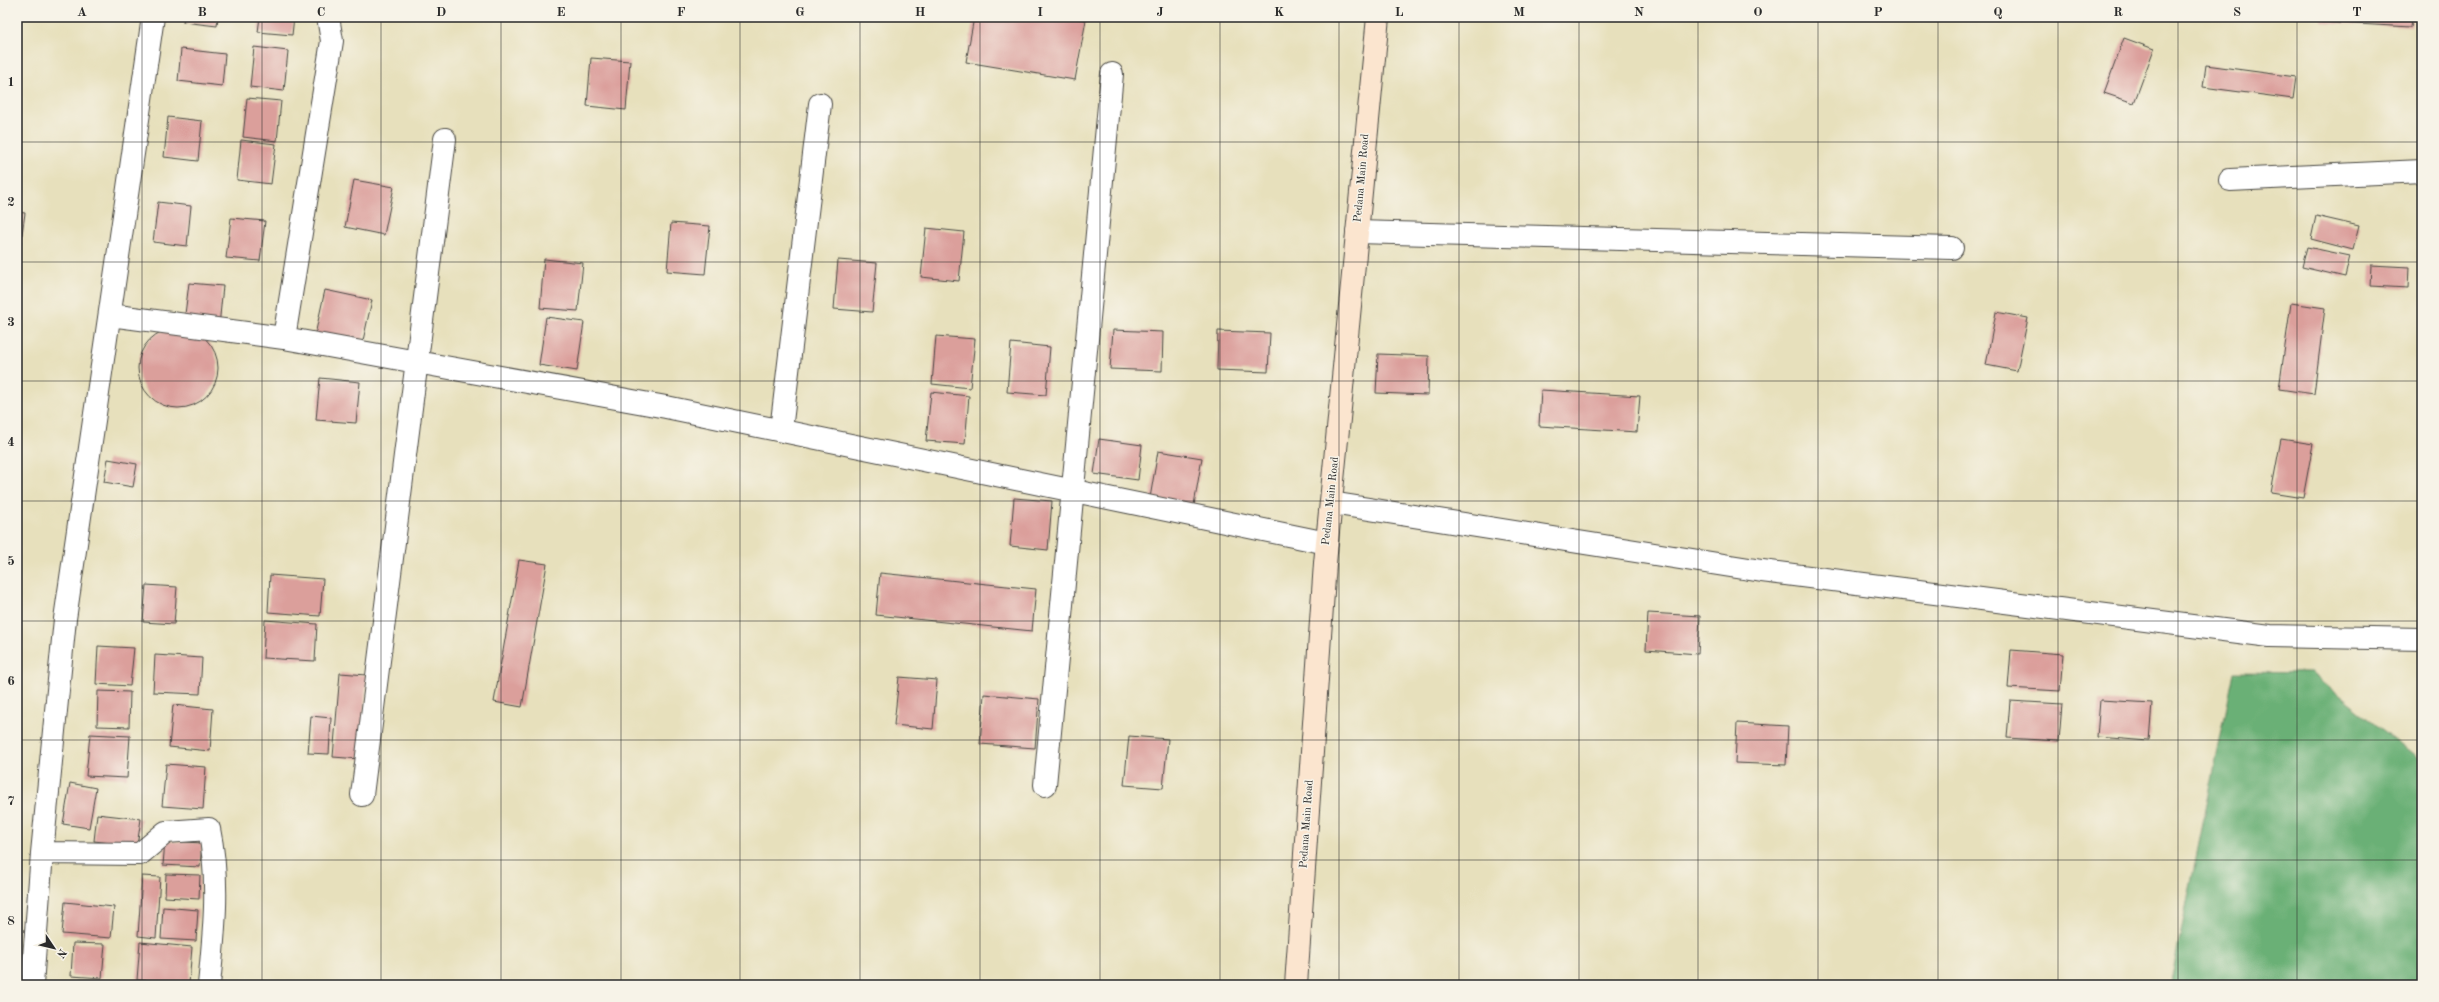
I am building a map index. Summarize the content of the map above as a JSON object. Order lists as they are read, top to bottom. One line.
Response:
{"streets":{"main road":["Pedana Main Road"]},"north":"bottom right","grid":{"columns":["A","B","C","D","E","F","G","H","I","J","K","L","M","N","O","P","Q","R","S","T"],"rows":["1","2","3","4","5","6","7","8"]}}
